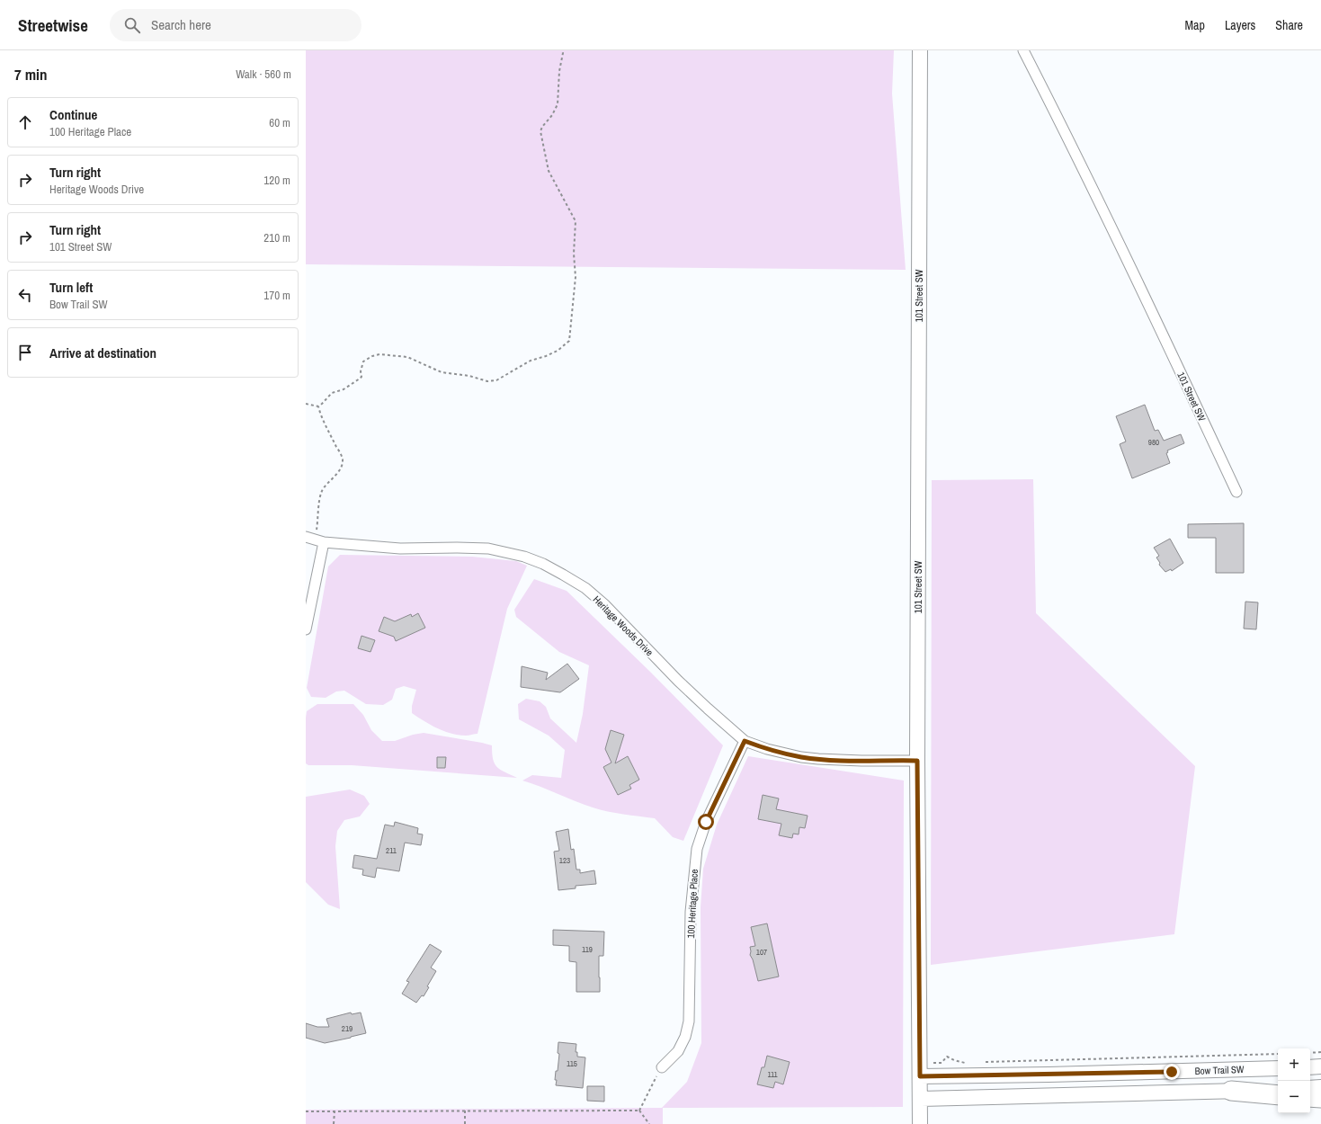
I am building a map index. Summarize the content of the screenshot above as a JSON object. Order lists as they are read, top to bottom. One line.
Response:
{"streets":{"street":["101 Street SW","Heritage Woods Drive","100 Heritage Place","Bow Trail SW"]},"crossings":[["101 Street SW","Heritage Woods Drive"],["101 Street SW","Bow Trail SW"],["Heritage Woods Drive","100 Heritage Place"]],"house_numbers":["980","211","123","119","107","219","115","111"],"page":{"header":"Streetwise","search":"Search here","nav":["Map","Layers","Share"],"heading":["7 min","Walk · 560 m"],"list":[["Continue","100 Heritage Place","60 m"],["Turn right","Heritage Woods Drive","120 m"],["Turn right","101 Street SW","210 m"],["Turn left","Bow Trail SW","170 m"],"Arrive at destination"],"map_buttons":["+","−"]}}
